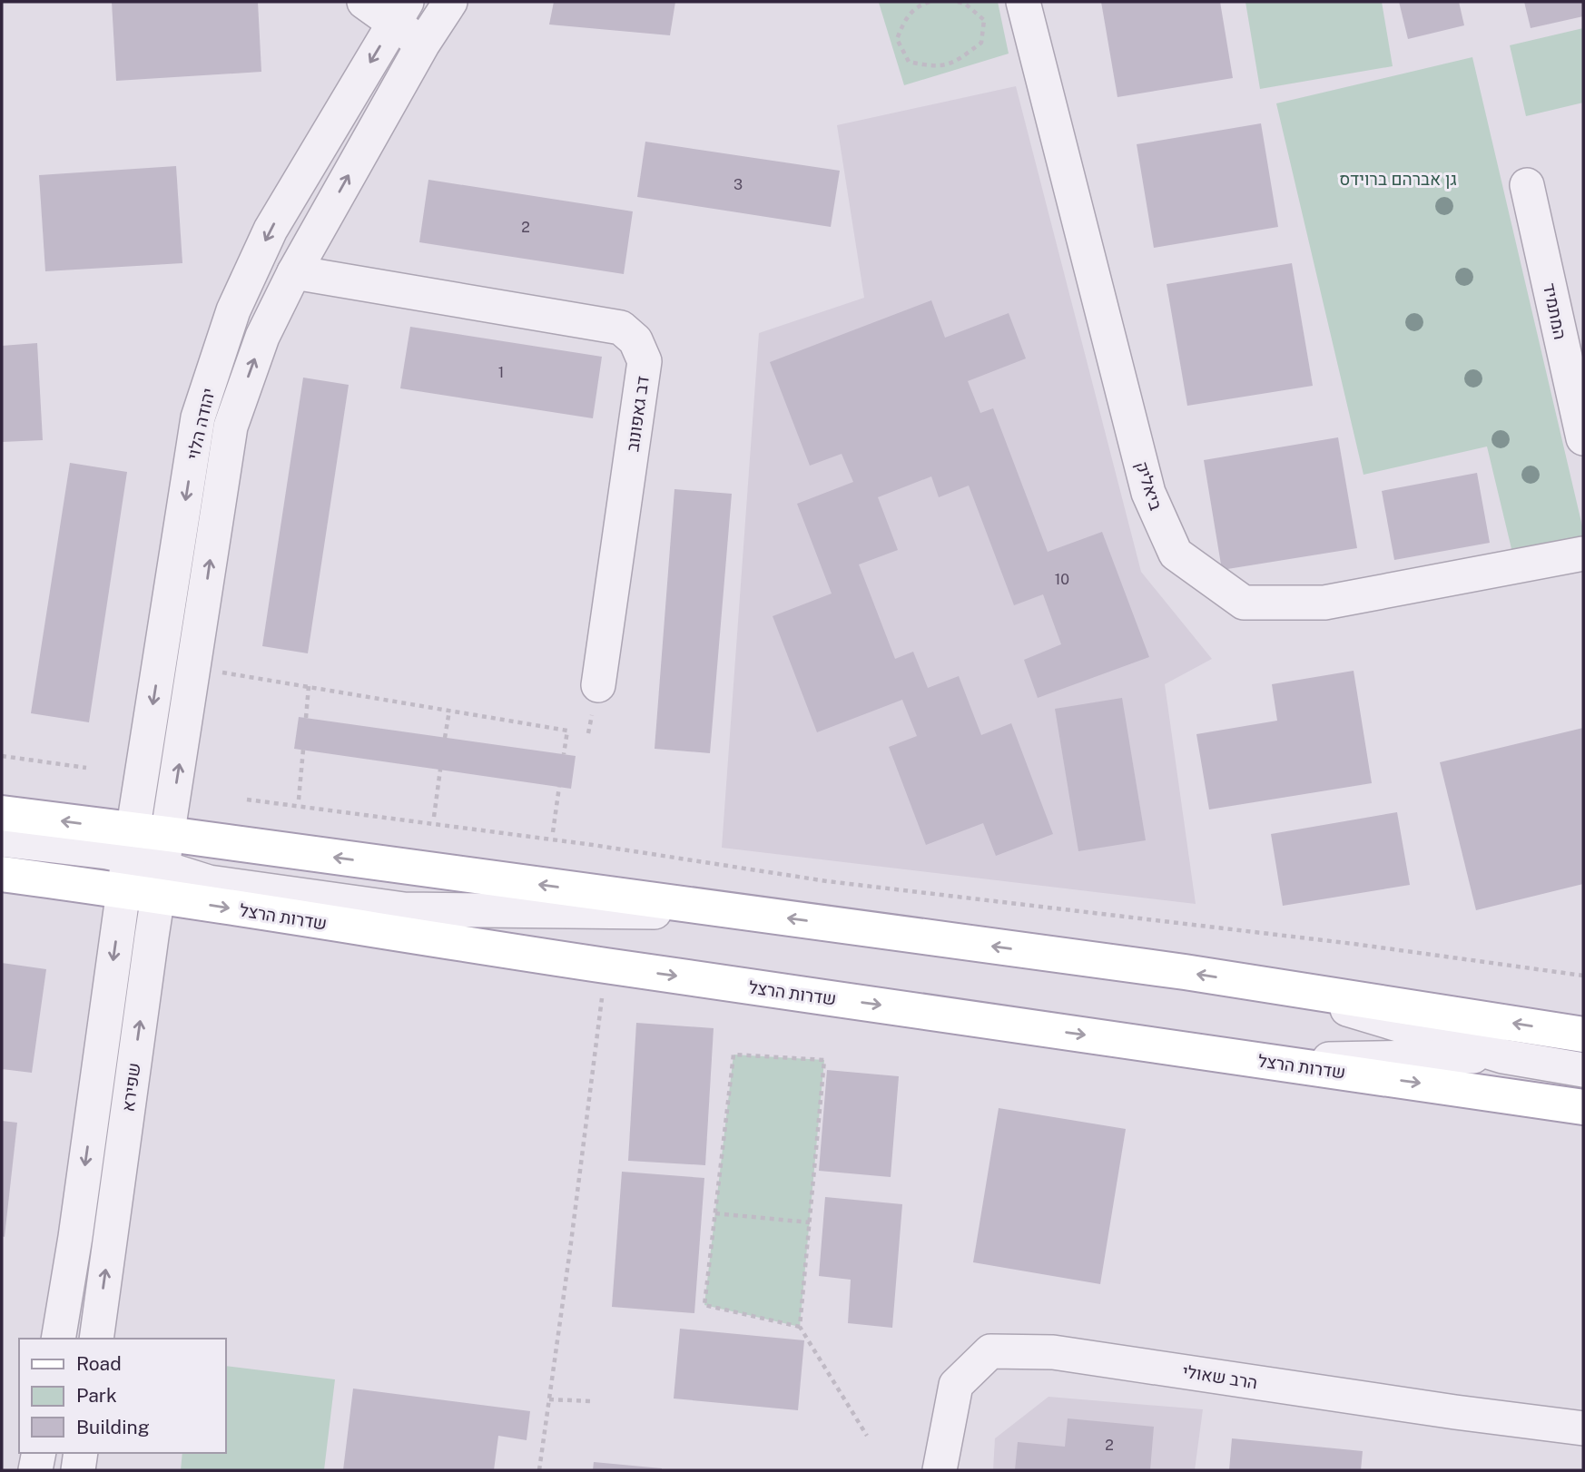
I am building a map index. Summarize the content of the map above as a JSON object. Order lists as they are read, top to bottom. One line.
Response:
{"streets":{"main road":["שדרות הרצל"],"street":["המתמיד","דב גאפונוב","יהודה הלוי","ביאליק","שפירא","הרב שאולי"]},"crossings":[["דב גאפונוב","יהודה הלוי"],["יהודה הלוי","שדרות הרצל"],["יהודה הלוי","שפירא"],["שדרות הרצל","שפירא"]],"parks":["גן אברהם ברוידס"],"house_numbers":["3","2","1","10","2"],"legend":["Road","Park","Building"]}
